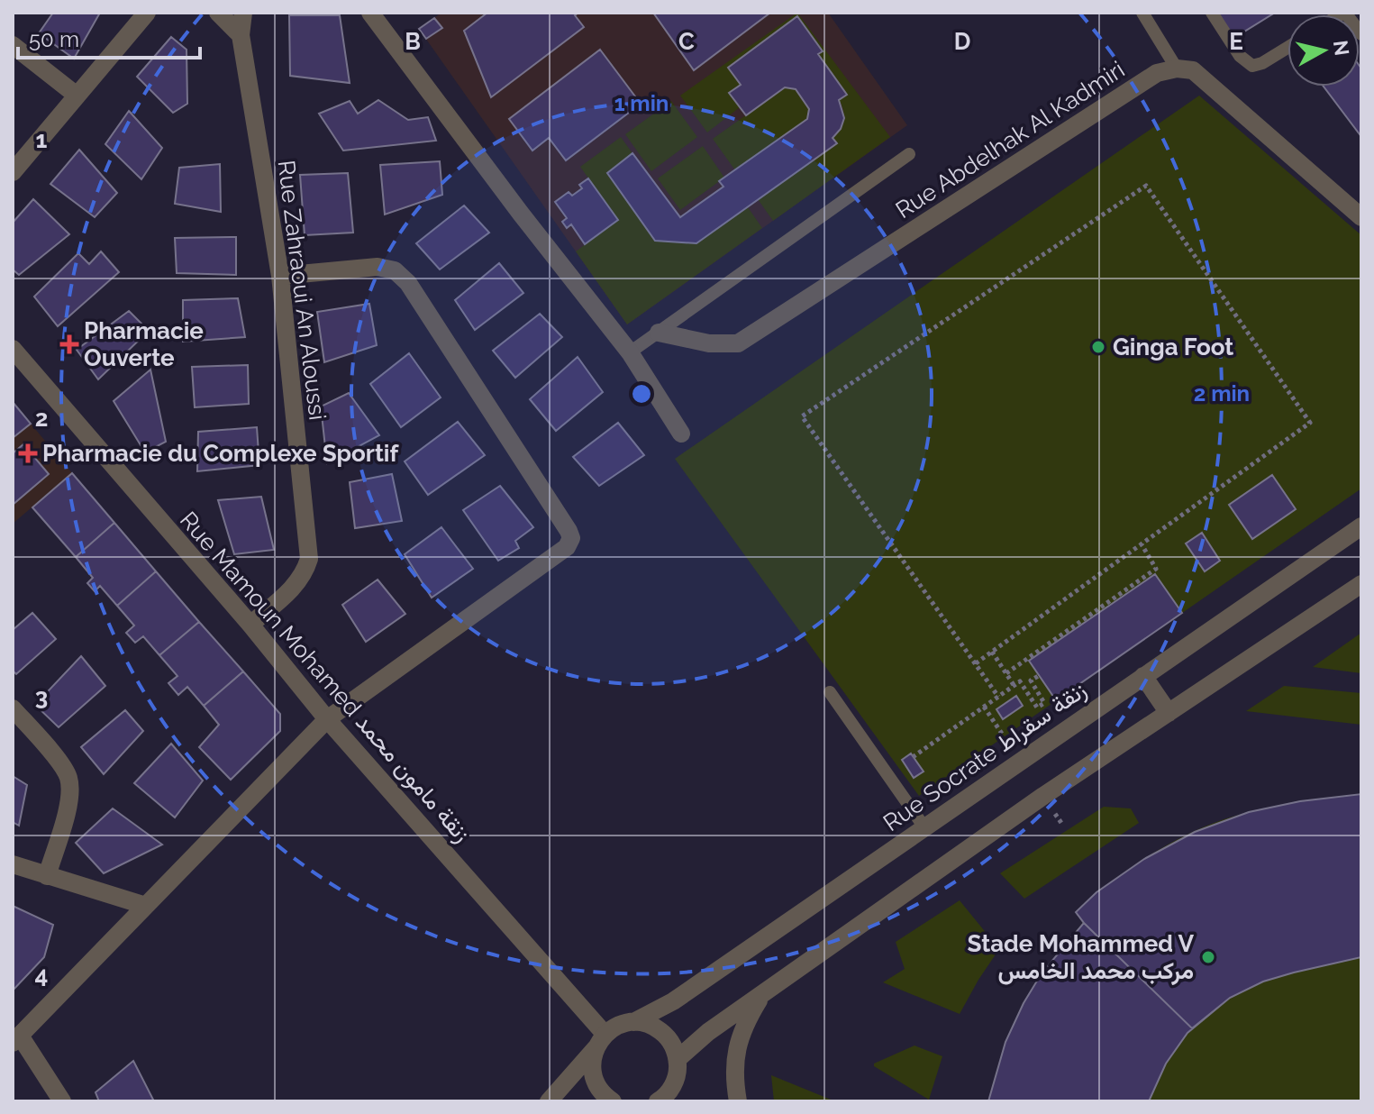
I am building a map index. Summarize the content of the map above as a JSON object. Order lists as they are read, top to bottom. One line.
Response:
{"streets":{"street":["Rue Abdelhak Al Kadmiri","Rue Zahraoui An Aloussi","Rue Mamoun Mohamed زنقة مامون محمد","Rue Socrate زنقة سقراط"]},"crossings":[["Rue Zahraoui An Aloussi","Rue Mamoun Mohamed زنقة مامون محمد"],["Rue Mamoun Mohamed زنقة مامون محمد","Rue Socrate زنقة سقراط"]],"places":{"health":["Pharmacie Ouverte","Pharmacie du Complexe Sportif"],"other":["Ginga Foot","Stade Mohammed V مركب محمد الخامس"]},"scale_bar":"50 m","north":"right","grid":{"columns":["B","C","D","E"],"rows":["1","2","3","4"]},"rings":["1 min","2 min"]}
